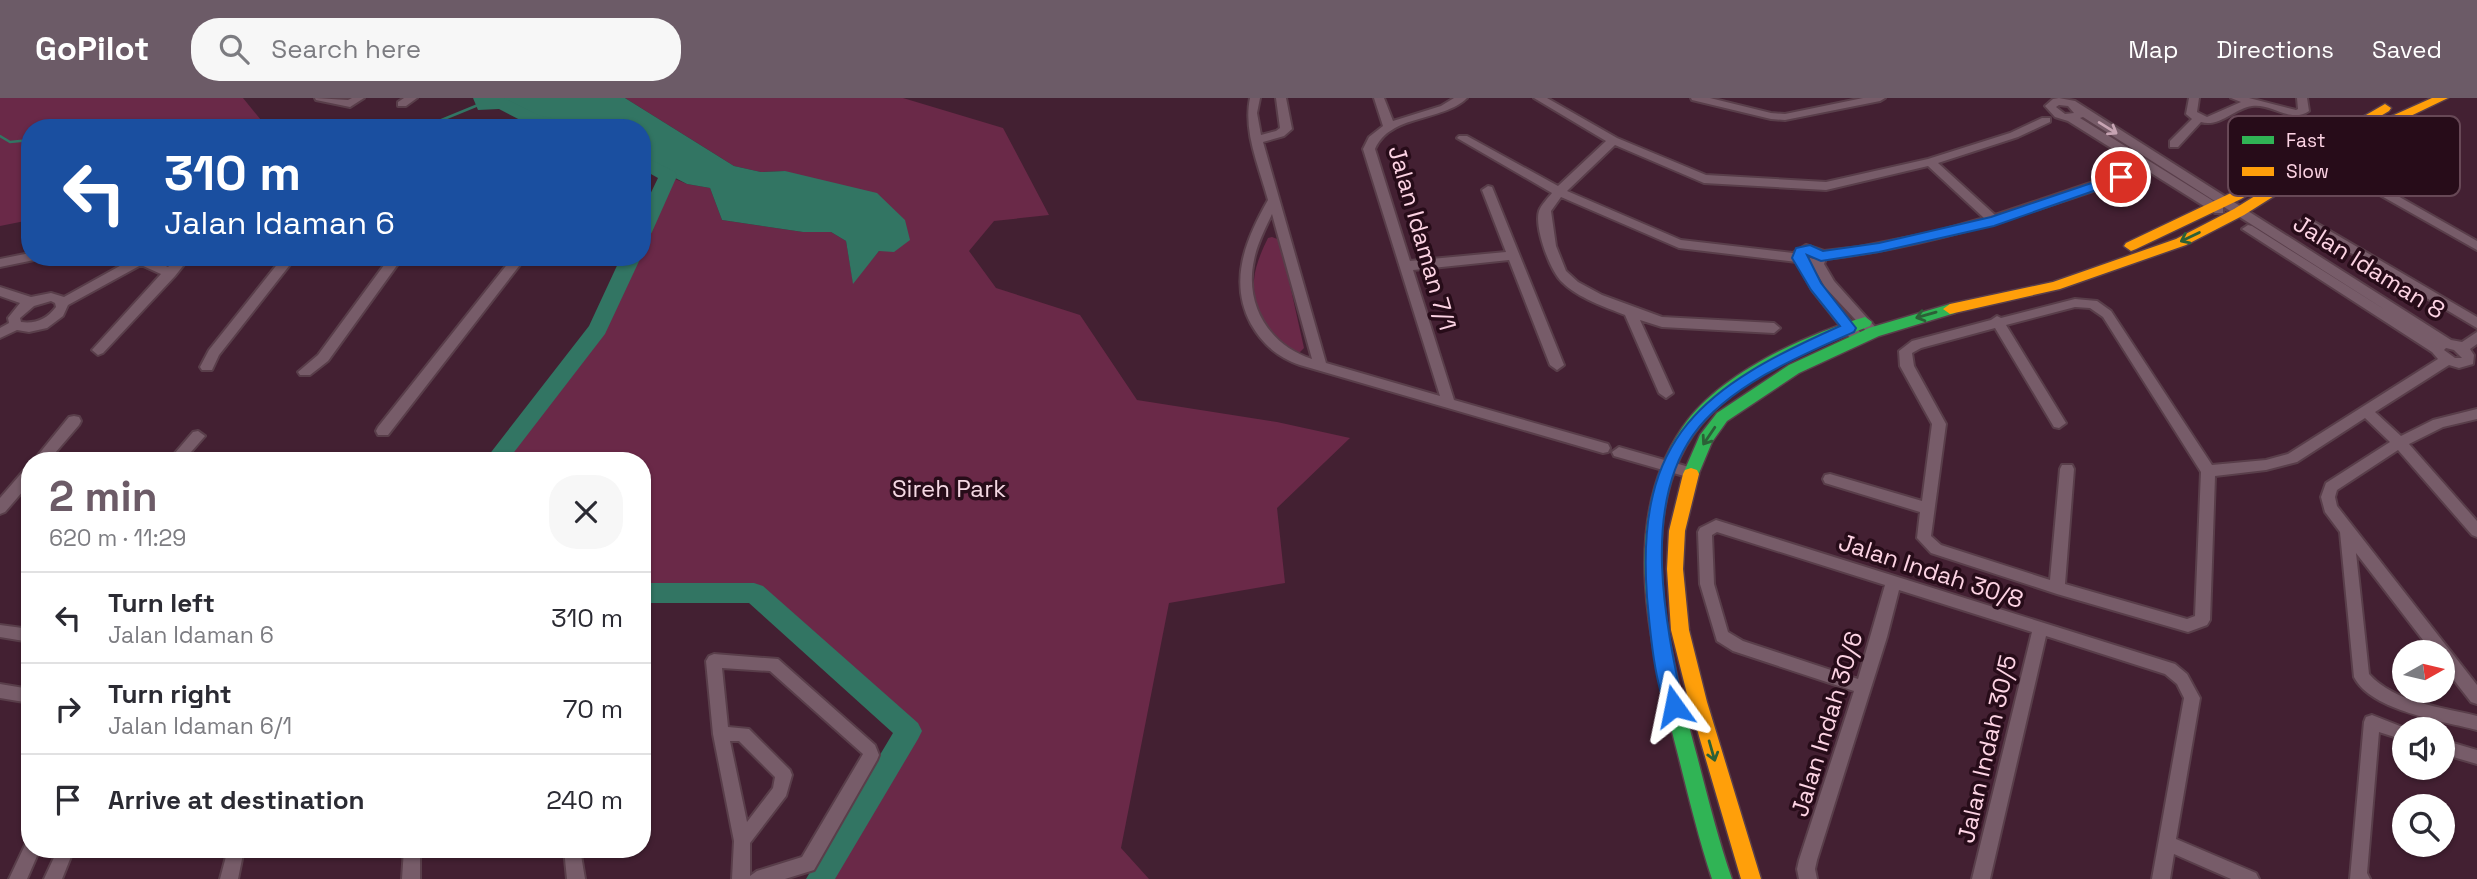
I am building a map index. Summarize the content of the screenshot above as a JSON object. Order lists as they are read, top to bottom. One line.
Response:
{"streets":{"street":["Jalan Idaman 7/1","Jalan Idaman 8","Jalan Indah 30/8","Jalan Indah 30/6","Jalan Indah 30/5"]},"crossings":[["Jalan Indah 30/8","Jalan Indah 30/6"],["Jalan Indah 30/8","Jalan Indah 30/5"]],"parks":["Sireh Park"],"legend":["Fast","Slow"],"north":"right","page":{"header":"GoPilot","search":"Search here","nav":["Map","Directions","Saved"],"turn":["310 m","Jalan Idaman 6"],"heading":["2 min","620 m · 11:29"],"list":[{"name":"Turn left","note":"Jalan Idaman 6","value":"310 m"},{"name":"Turn right","note":"Jalan Idaman 6/1","value":"70 m"},{"name":"Arrive at destination","value":"240 m"}]}}
